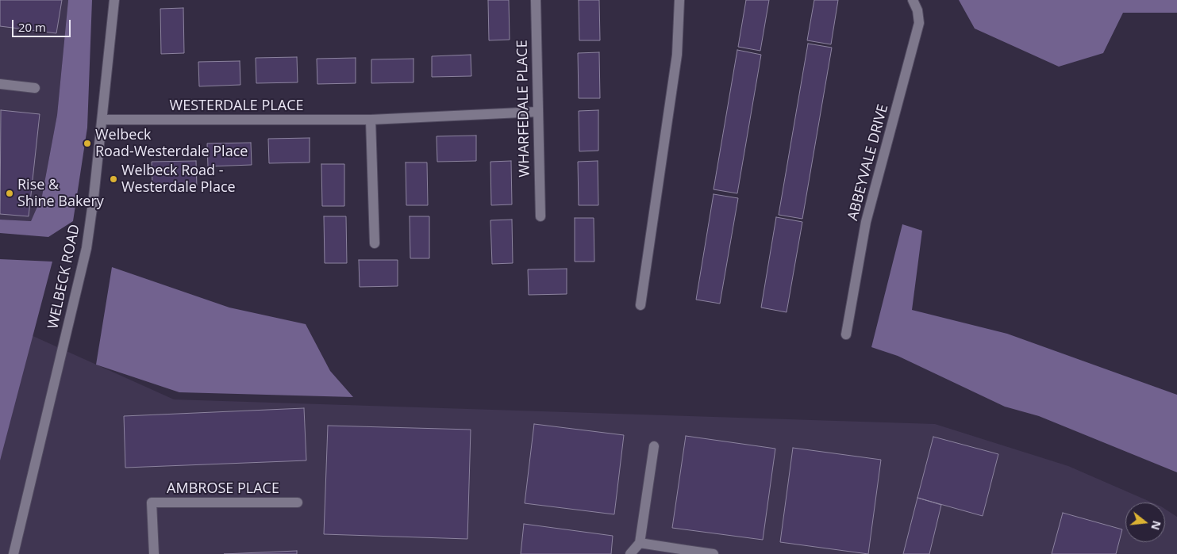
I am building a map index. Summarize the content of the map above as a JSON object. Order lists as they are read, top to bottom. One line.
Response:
{"streets":{"street":["WESTERDALE PLACE","WHARFEDALE PLACE","ABBEYVALE DRIVE","WELBECK ROAD","AMBROSE PLACE"]},"crossings":[["WESTERDALE PLACE","WHARFEDALE PLACE"],["WESTERDALE PLACE","WELBECK ROAD"]],"places":["Welbeck Road-Westerdale Place","Welbeck Road - Westerdale Place","Rise & Shine Bakery"],"scale_bar":"20 m","north":"right"}
